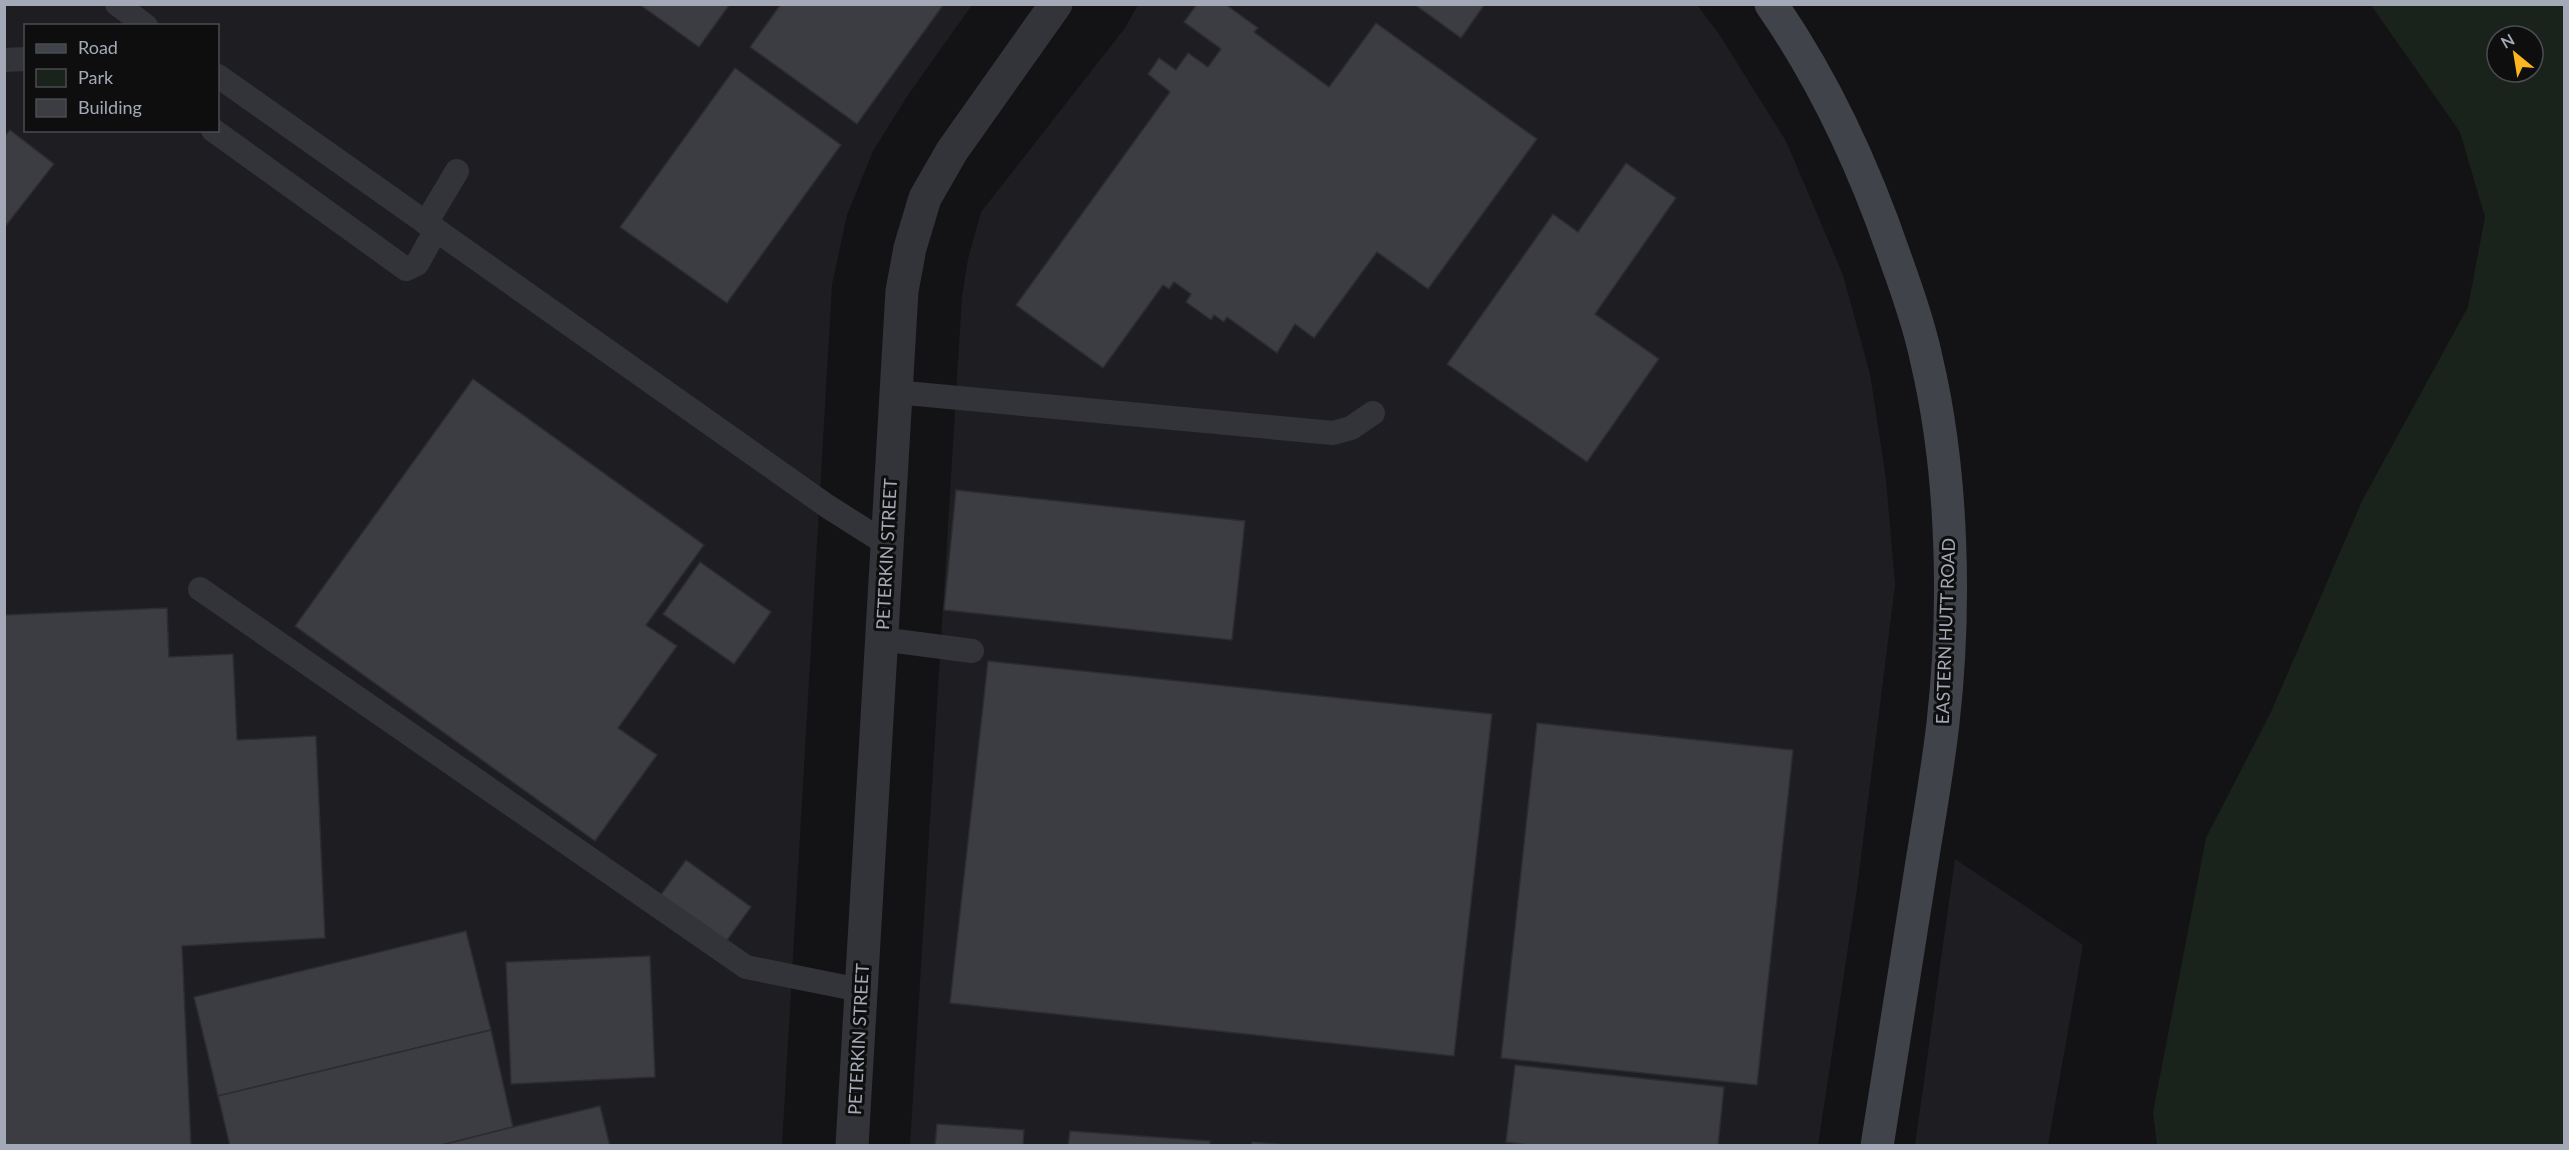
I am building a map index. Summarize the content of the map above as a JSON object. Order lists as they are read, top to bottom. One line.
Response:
{"streets":{"street":["PETERKIN STREET","EASTERN HUTT ROAD"]},"legend":["Road","Park","Building"],"north":"top left"}
